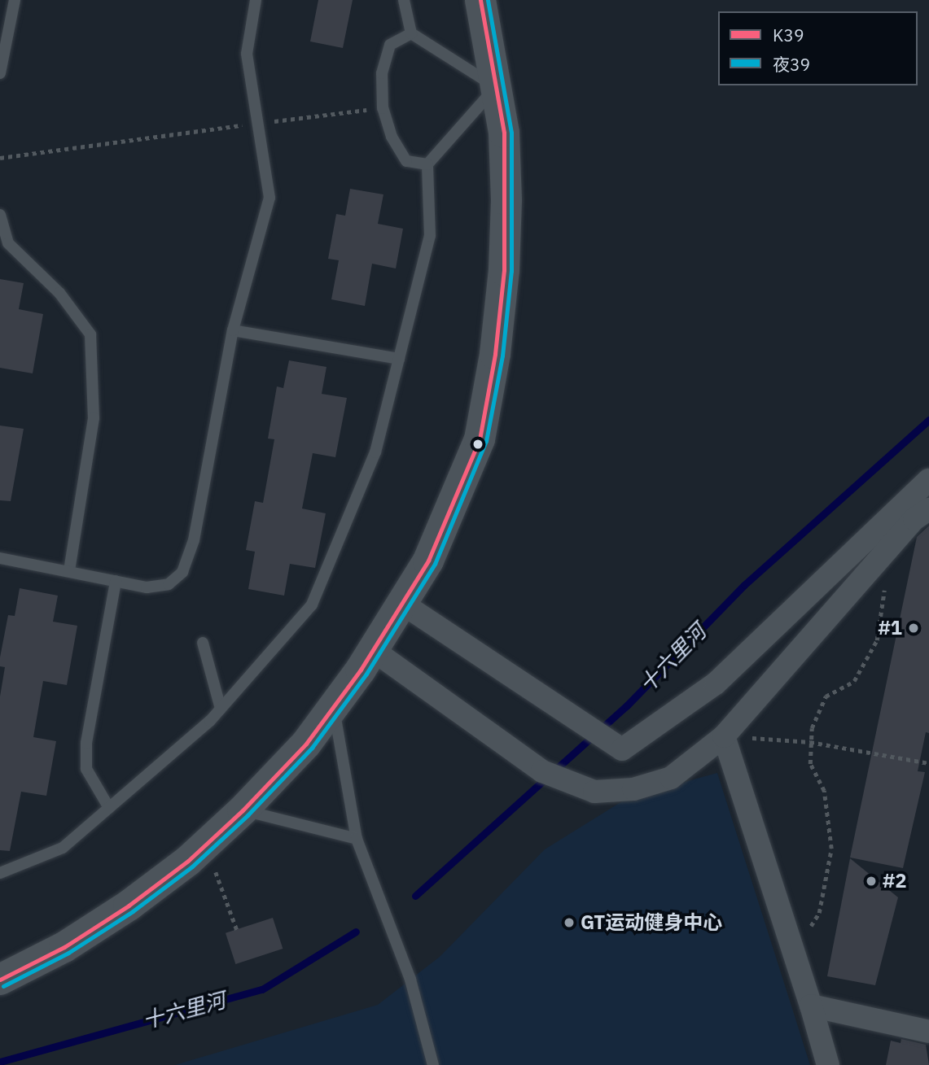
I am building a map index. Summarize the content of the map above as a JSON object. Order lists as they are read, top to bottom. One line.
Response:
{"water":["十六里河"],"places":["#1","#2","GT运动健身中心"],"lines":["transit line K39","transit line 夜39"],"legend":["K39","夜39"]}
